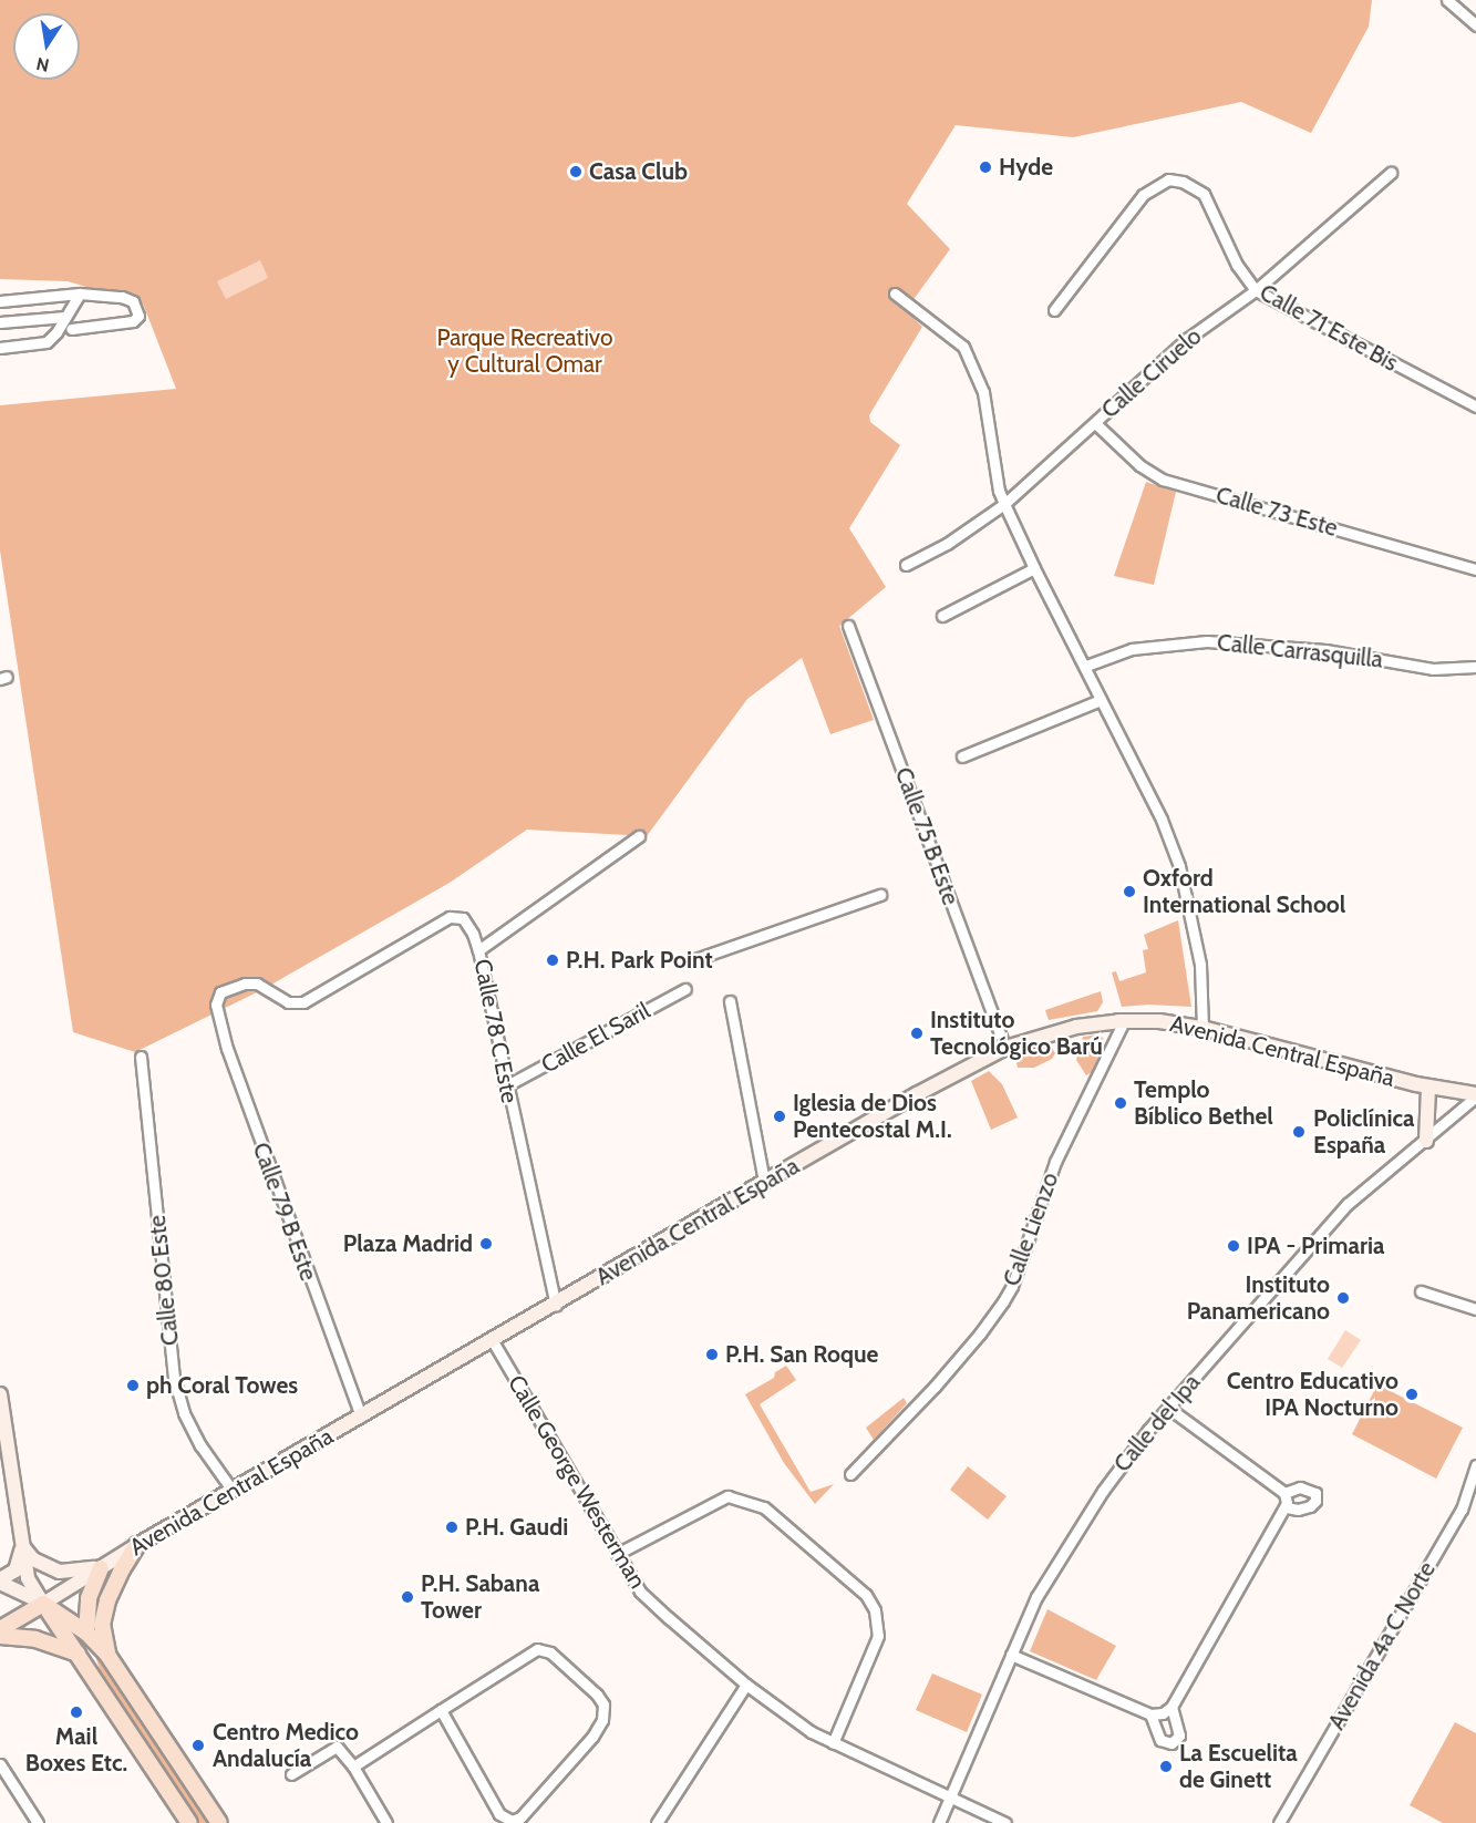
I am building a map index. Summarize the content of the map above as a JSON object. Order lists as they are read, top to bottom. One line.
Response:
{"streets":{"main road":["Avenida Central España"],"street":["Calle 71 Este Bis","Calle Ciruelo","Calle 73 Este","Calle Carrasquilla","Calle 75 B Este","Calle 78 C Este","Calle El Saril","Calle 79 B Este","Calle Lienzo","Calle 80 Este","Calle del Ipa","Calle George Westerman","Avenida 4a C Norte"]},"crossings":[["Calle 71 Este Bis","Calle Ciruelo"],["Calle Ciruelo","Calle 73 Este"],["Calle 75 B Este","Avenida Central España"],["Calle 78 C Este","Calle El Saril"],["Calle 78 C Este","Avenida Central España"],["Calle 78 C Este","Calle 79 B Este"],["Avenida Central España","Calle 79 B Este"],["Avenida Central España","Calle Lienzo"],["Avenida Central España","Calle 80 Este"],["Avenida Central España","Calle del Ipa"],["Avenida Central España","Calle George Westerman"],["Calle del Ipa","Calle George Westerman"]],"parks":["Parque Recreativo y Cultural Omar"],"places":["Hyde","Casa Club","Oxford International School","P.H. Park Point","Instituto Tecnológico Barú","Templo Bíblico Bethel","Iglesia de Dios Pentecostal M.I.","Policlínica España","Plaza Madrid","IPA - Primaria","Instituto Panamericano","P.H. San Roque","ph Coral Towes","Centro Educativo IPA Nocturno","P.H. Gaudi","P.H. Sabana Tower","Mail Boxes Etc.","Centro Medico Andalucía","La Escuelita de Ginett"],"north":"bottom"}
